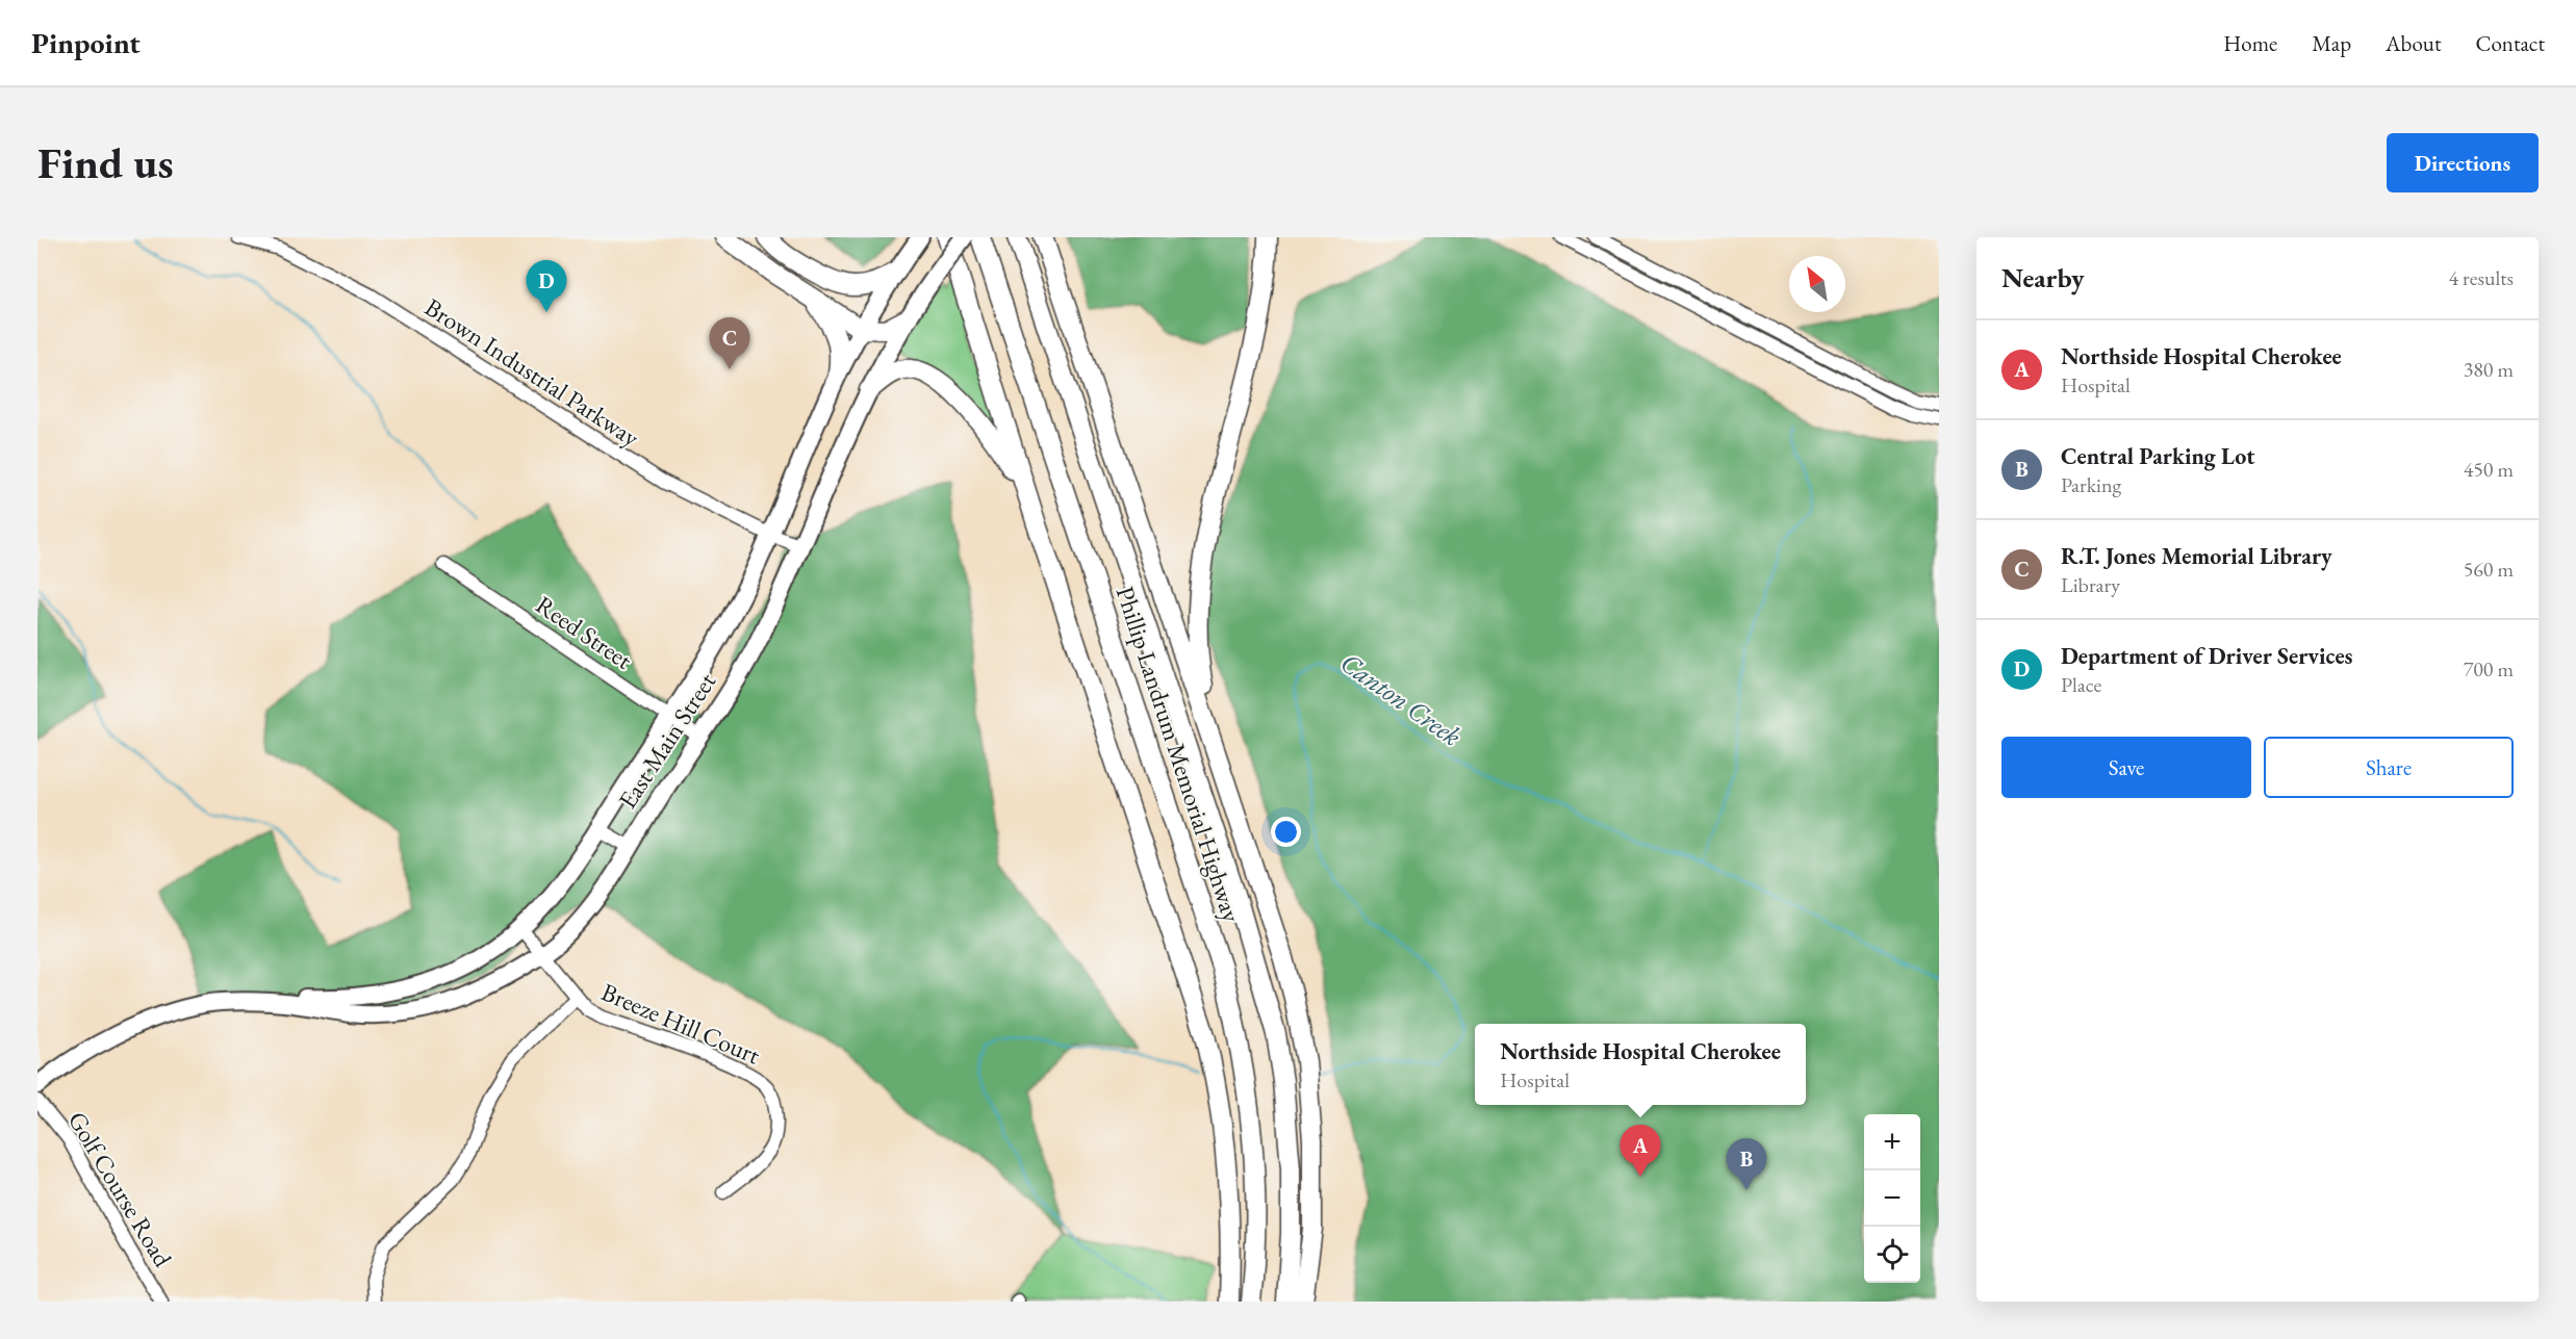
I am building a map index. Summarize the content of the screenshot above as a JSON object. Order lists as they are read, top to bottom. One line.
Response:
{"streets":{"highway":["Phillip Landrum Memorial Highway"],"main road":["East Main Street"],"street":["Brown Industrial Parkway","Reed Street","Breeze Hill Court","Golf Course Road"]},"crossings":[["Brown Industrial Parkway","East Main Street"],["Reed Street","East Main Street"],["East Main Street","Breeze Hill Court"]],"water":["Canton Creek"],"north":"top left","page":{"header":"Pinpoint","nav":["Home","Map","About","Contact"],"buttons":["Directions",["Save","Share"]],"title":"Find us","heading":["Nearby","4 results"],"pins":["D","C","A","B"],"list":[{"mark":"A","name":"Northside Hospital Cherokee","note":"Hospital","value":"380 m"},{"mark":"B","name":"Central Parking Lot","note":"Parking","value":"450 m"},{"mark":"C","name":"R.T. Jones Memorial Library","note":"Library","value":"560 m"},{"mark":"D","name":"Department of Driver Services","note":"Place","value":"700 m"}],"popup":["Northside Hospital Cherokee","Hospital"],"map_buttons":["+","−"]}}
